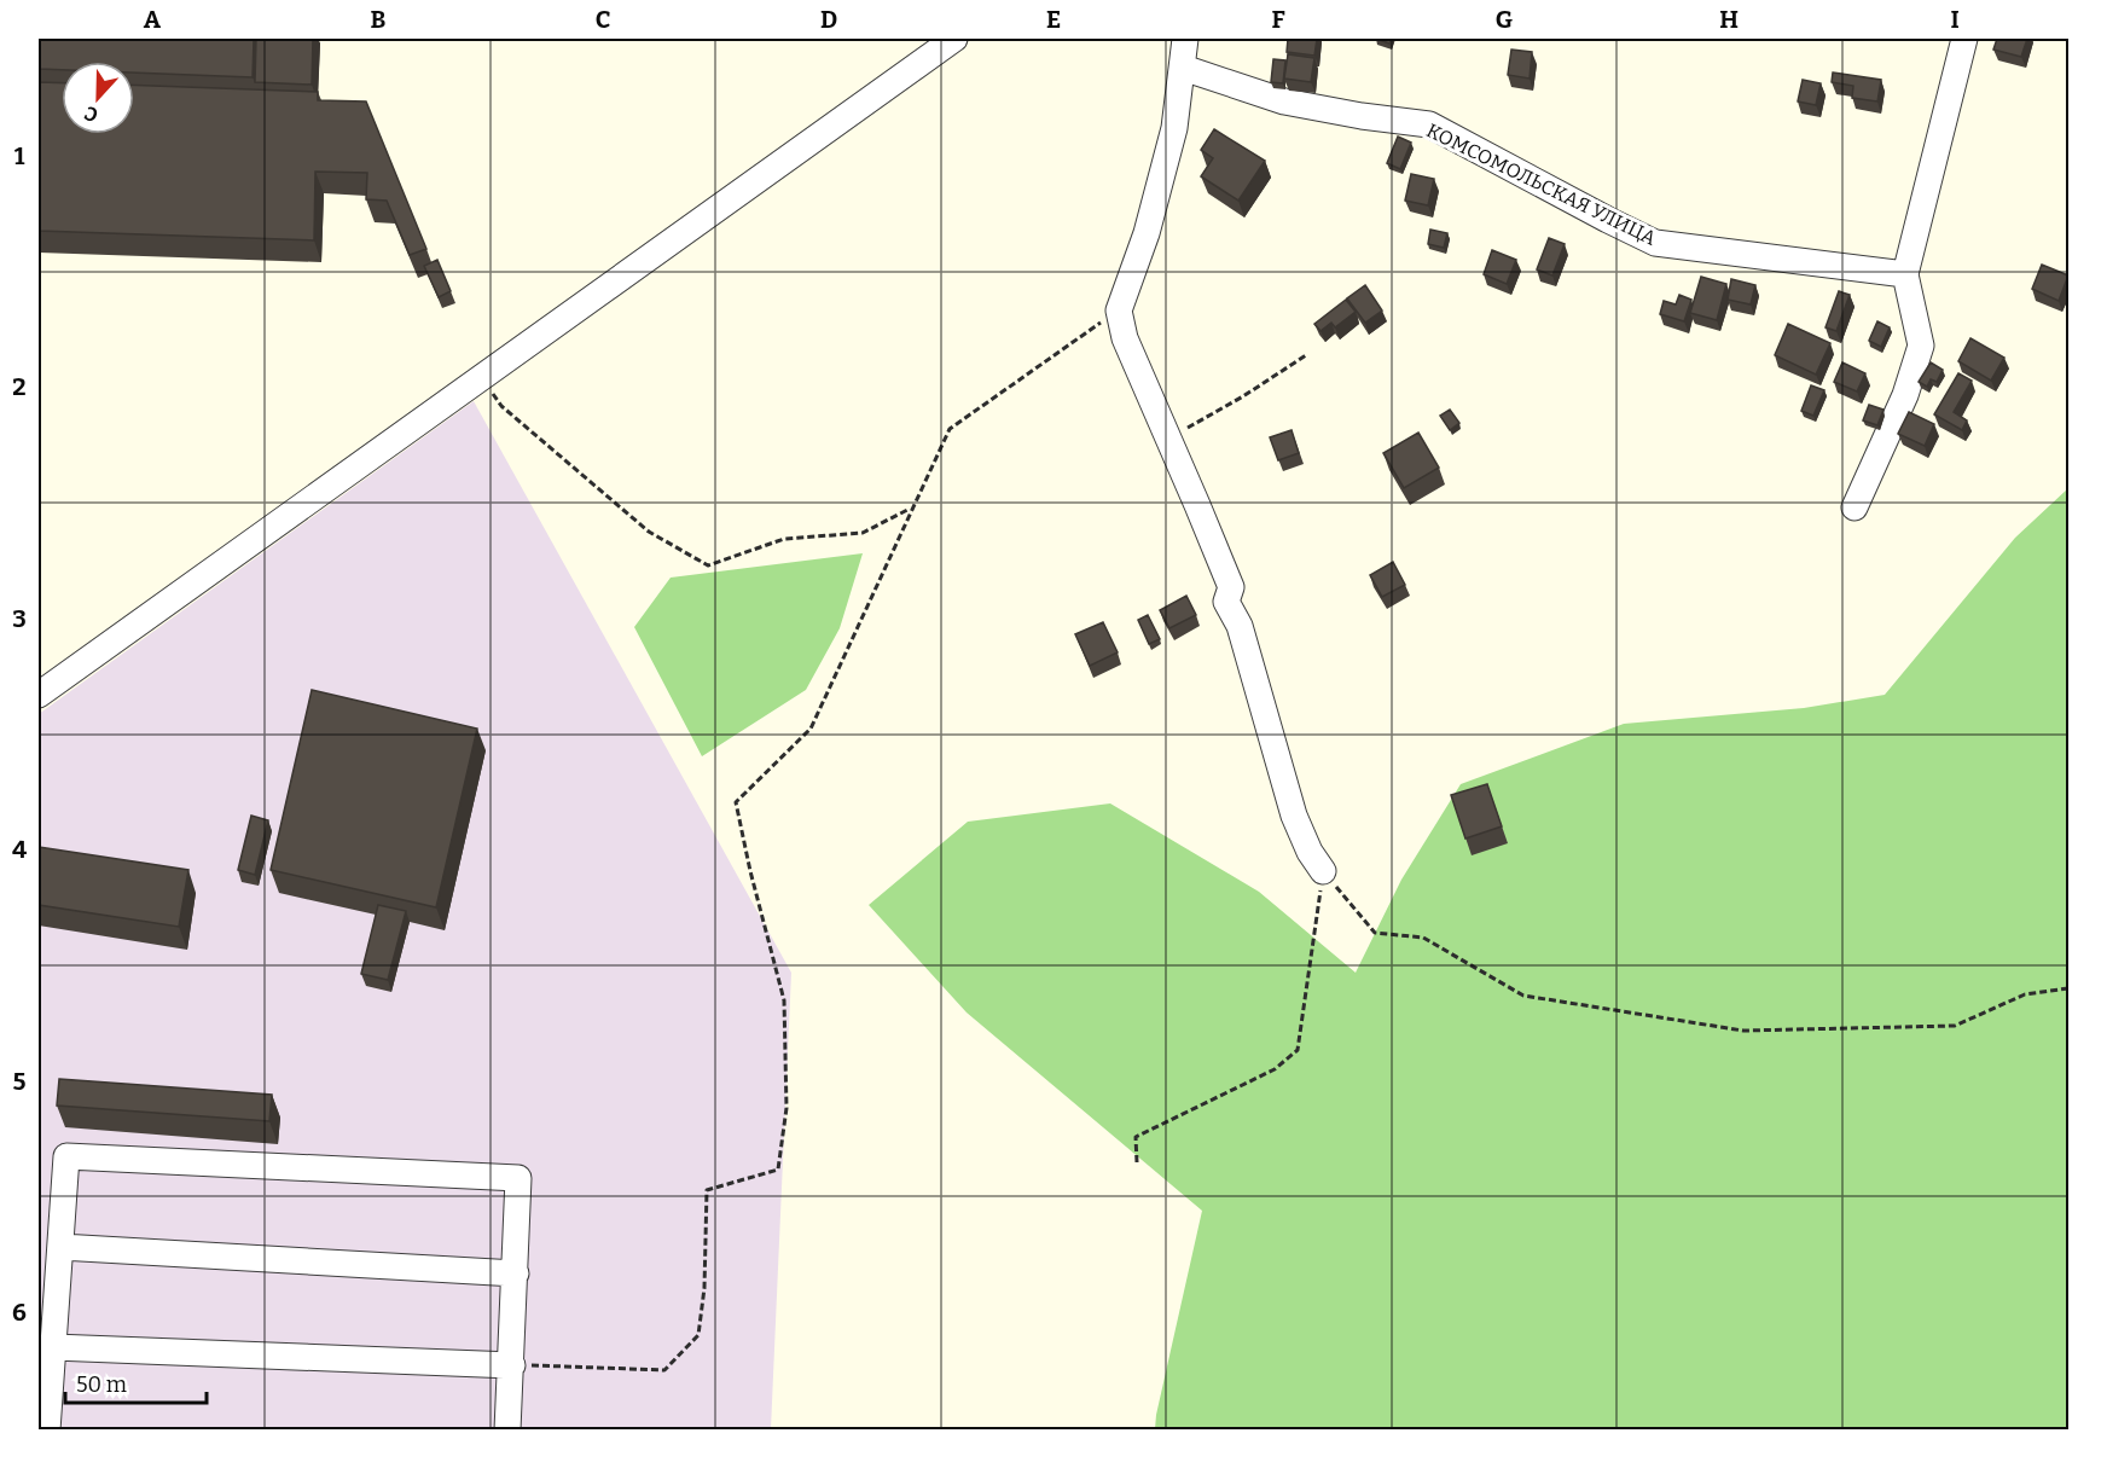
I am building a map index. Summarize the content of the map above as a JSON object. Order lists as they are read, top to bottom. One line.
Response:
{"streets":{"street":["КОМСОМОЛЬСКАЯ УЛИЦА"]},"scale_bar":"50 m","north":"bottom","grid":{"columns":["A","B","C","D","E","F","G","H","I"],"rows":["1","2","3","4","5","6"]}}
